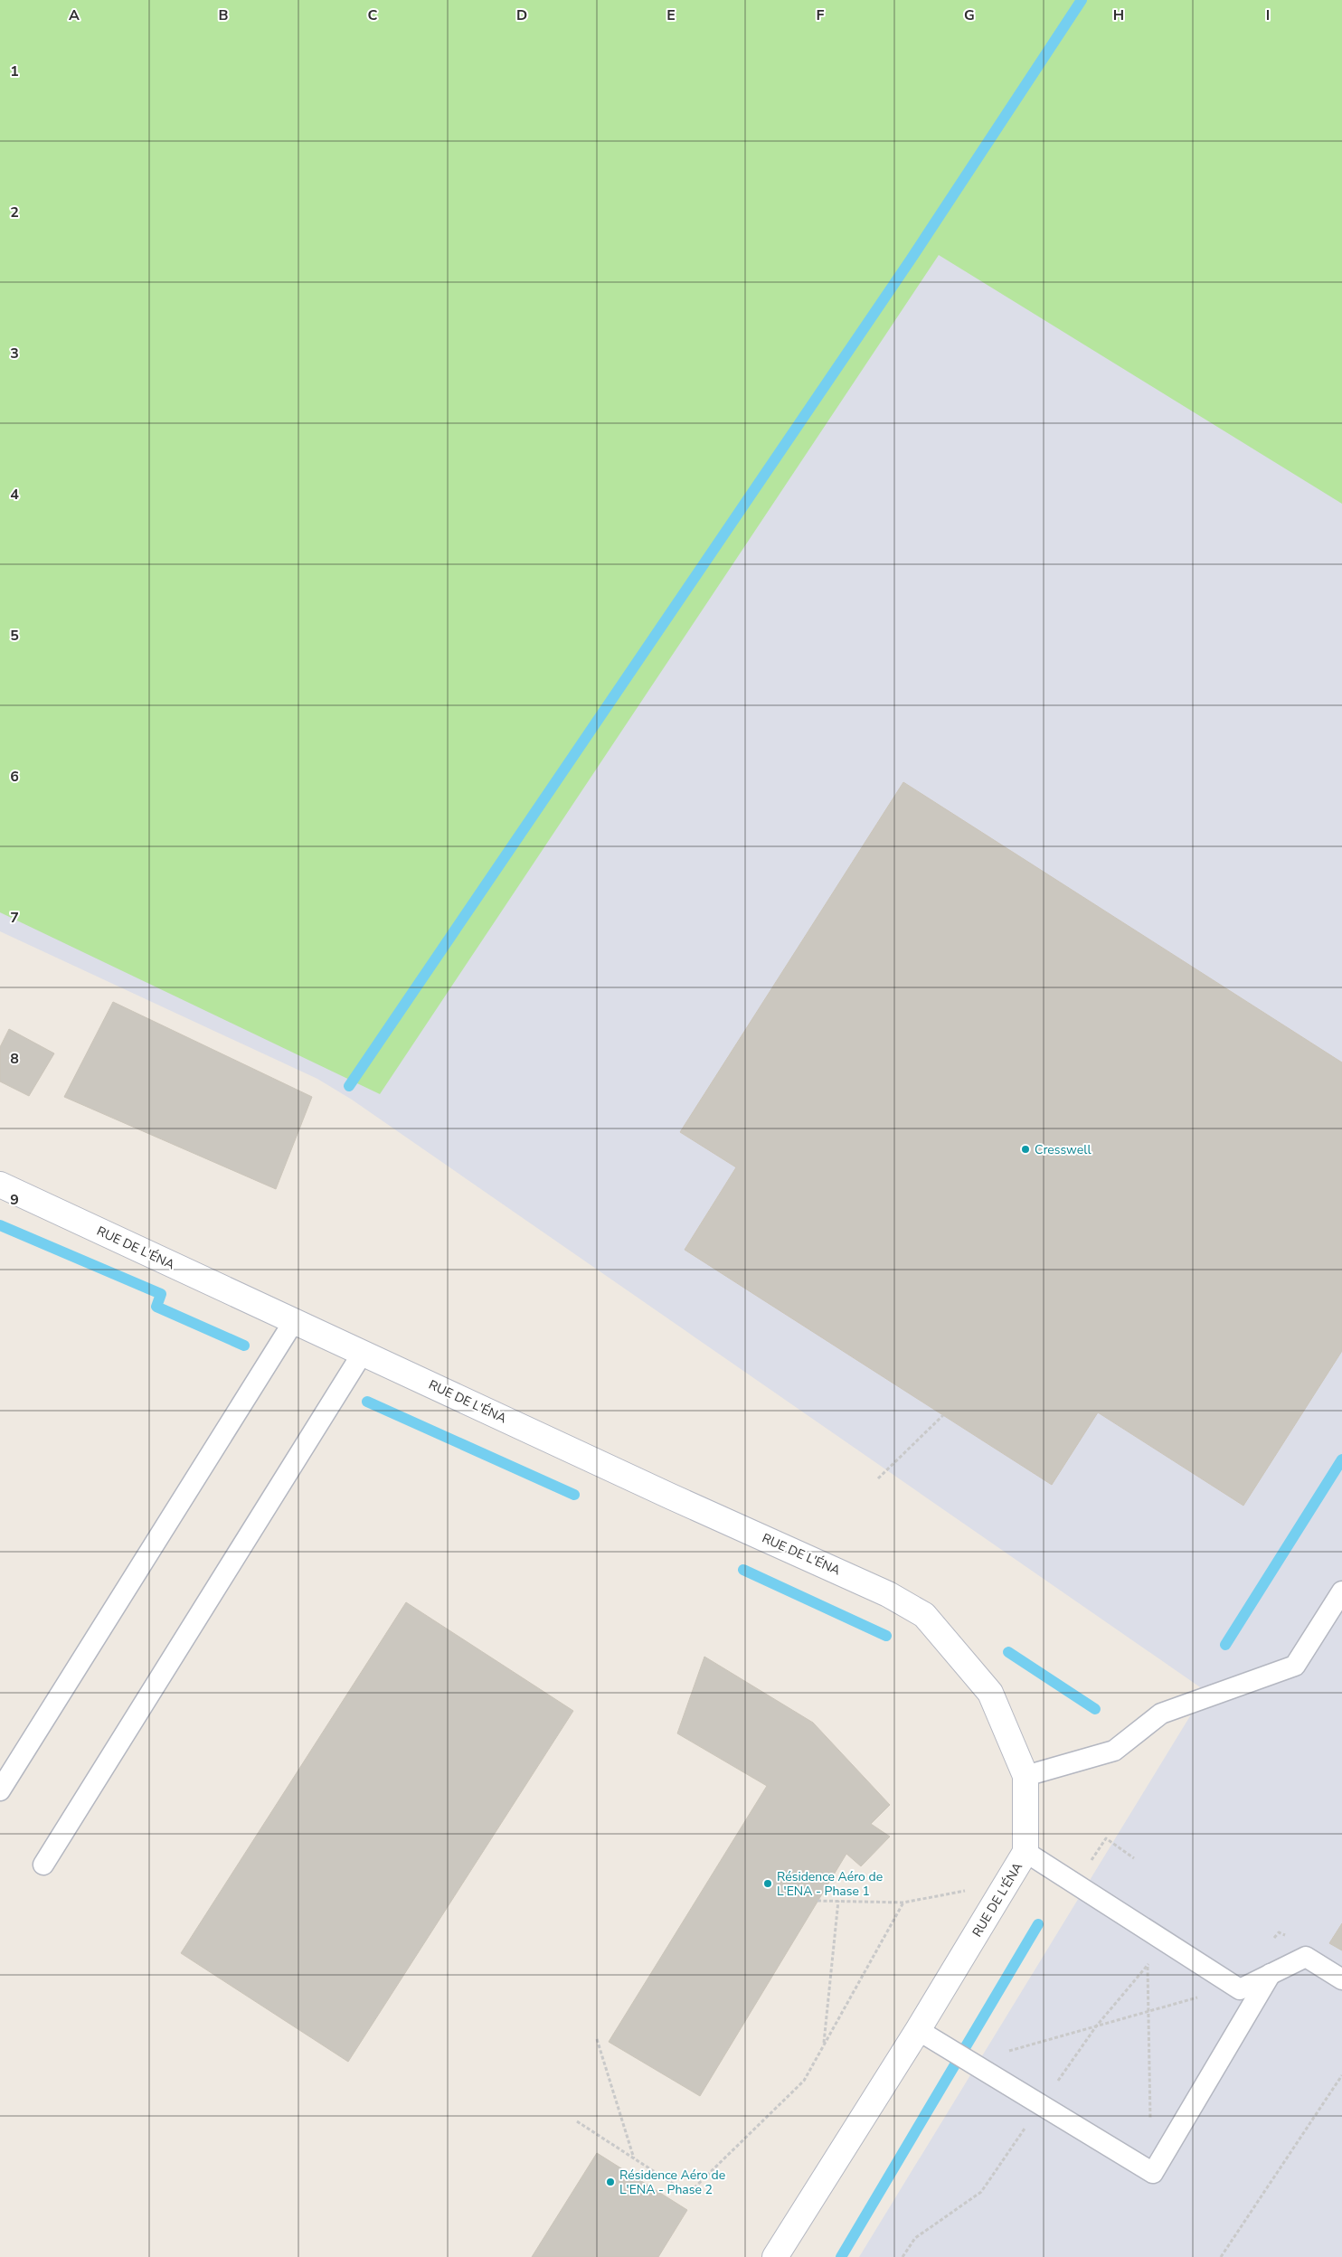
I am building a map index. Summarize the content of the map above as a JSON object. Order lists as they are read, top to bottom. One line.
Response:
{"streets":{"street":["RUE DE L'ÉNA"]},"places":["Cresswell","Résidence Aéro de L'ENA - Phase 1","Résidence Aéro de L'ENA - Phase 2"],"grid":{"columns":["A","B","C","D","E","F","G","H","I"],"rows":["1","2","3","4","5","6","7","8","9"]}}
